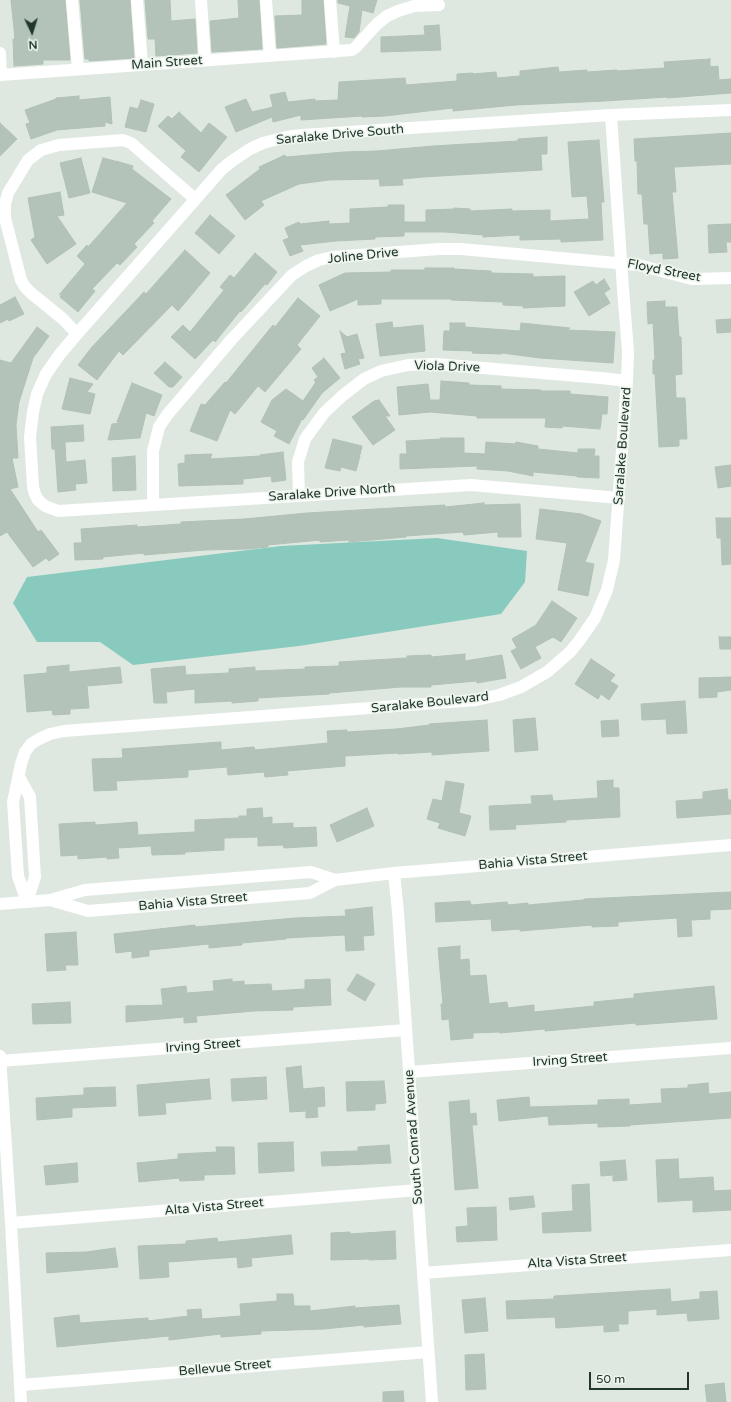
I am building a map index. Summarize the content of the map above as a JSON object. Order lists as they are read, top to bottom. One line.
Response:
{"streets":{"street":["Main Street","Saralake Drive South","Joline Drive","Floyd Street","Viola Drive","Saralake Boulevard","Saralake Drive North","Bahia Vista Street","Irving Street","South Conrad Avenue","Alta Vista Street","Bellevue Street"]},"crossings":[["Saralake Drive South","Saralake Boulevard"],["Saralake Drive South","Saralake Drive North"],["Joline Drive","Floyd Street"],["Joline Drive","Saralake Boulevard"],["Joline Drive","Saralake Drive North"],["Floyd Street","Saralake Boulevard"],["Viola Drive","Saralake Boulevard"],["Viola Drive","Saralake Drive North"],["Saralake Boulevard","Saralake Drive North"],["Saralake Boulevard","Bahia Vista Street"],["Bahia Vista Street","South Conrad Avenue"],["Irving Street","South Conrad Avenue"],["South Conrad Avenue","Alta Vista Street"],["South Conrad Avenue","Bellevue Street"]],"scale_bar":"50 m","north":"bottom"}
